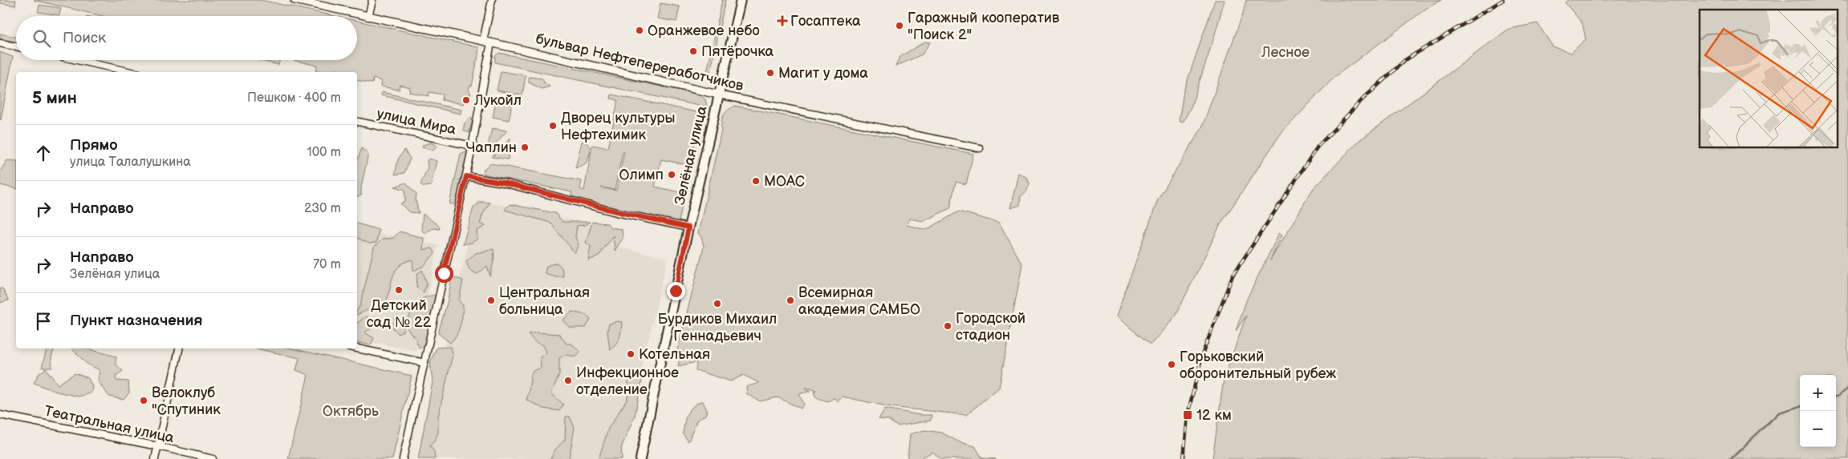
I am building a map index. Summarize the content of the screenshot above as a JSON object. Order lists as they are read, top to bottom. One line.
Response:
{"streets":{"main road":["Зелёная улица"],"street":["бульвар Нефтепереработчиков","улица Мира","Театральная улица"]},"crossings":[["бульвар Нефтепереработчиков","Зелёная улица"]],"parks":["Лесное","Октябрь"],"places":{"health":["Госаптека"],"other":["Гаражный кооператив \"Поиск 2\"","Оранжевое небо","Пятёрочка","Магит у дома","Лукойл","Дворец культуры Нефтехимик","Чаплин","Олимп","МОАС","Детский сад № 22","Центральная больница","Всемирная академия САМБО","Бурдиков Михаил Геннадьевич","Городской стадион","Котельная","Горьковский оборонительный рубеж","Инфекционное отделение","Велоклуб \"Спутиник"],"transit":["12 км"]},"page":{"search":"Поиск","heading":["5 мин","Пешком · 400 m"],"list":[["Прямо","улица Талалушкина","100 m"],["Направо","230 m"],["Направо","Зелёная улица","70 m"],"Пункт назначения"],"map_buttons":["+","−"]}}
